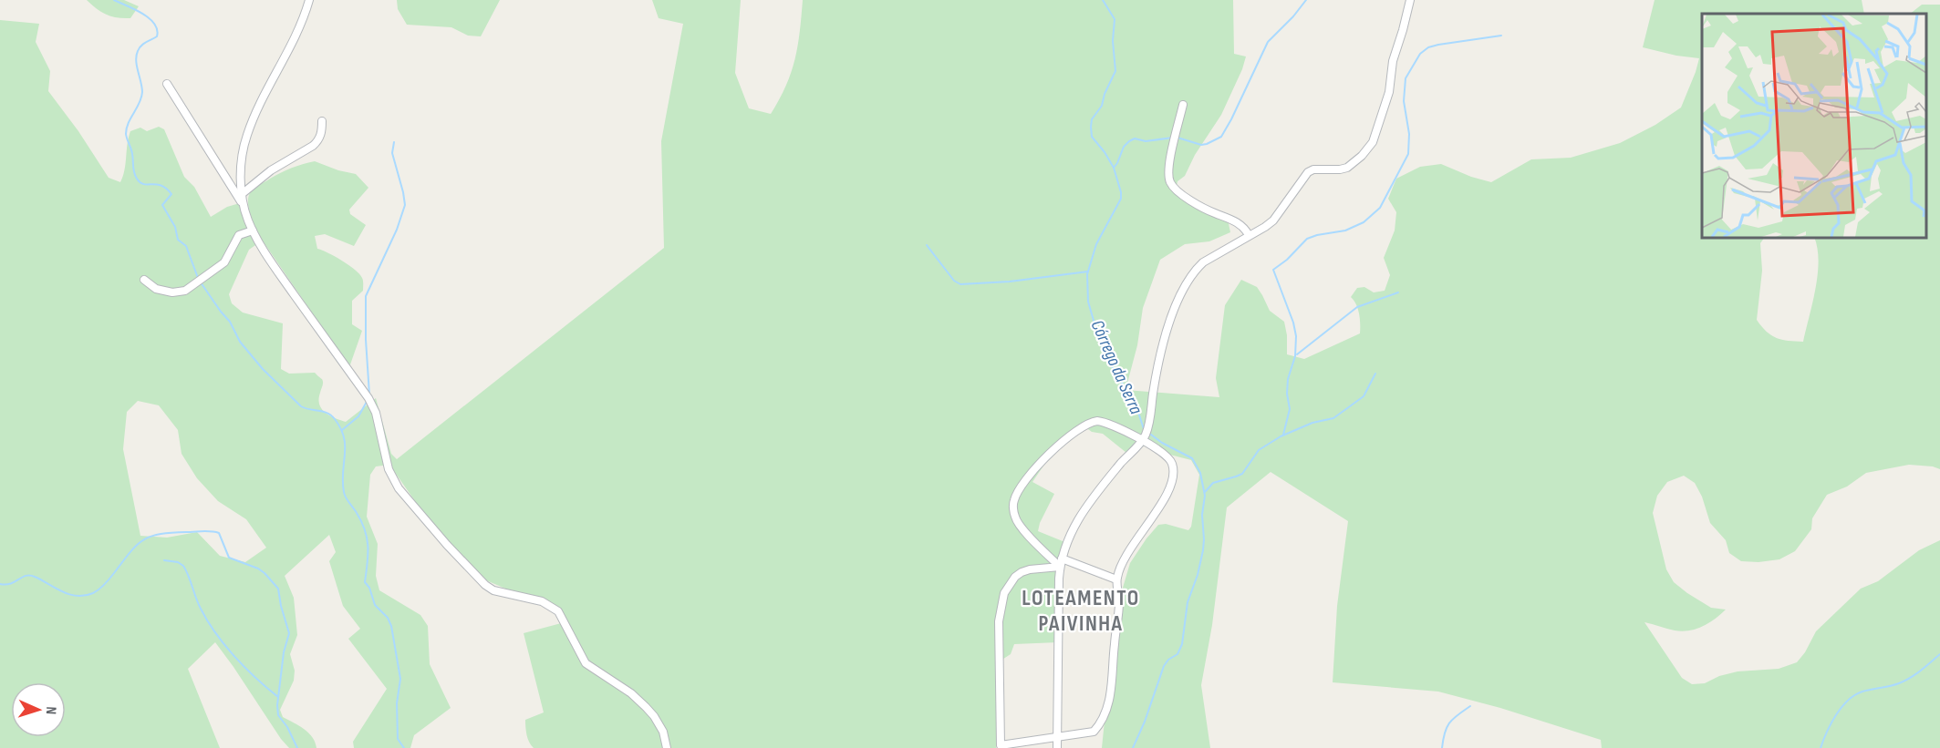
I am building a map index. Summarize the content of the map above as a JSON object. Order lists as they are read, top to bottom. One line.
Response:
{"districts":["LOTEAMENTO PAIVINHA"],"water":["Córrego da Serra"],"north":"right"}
